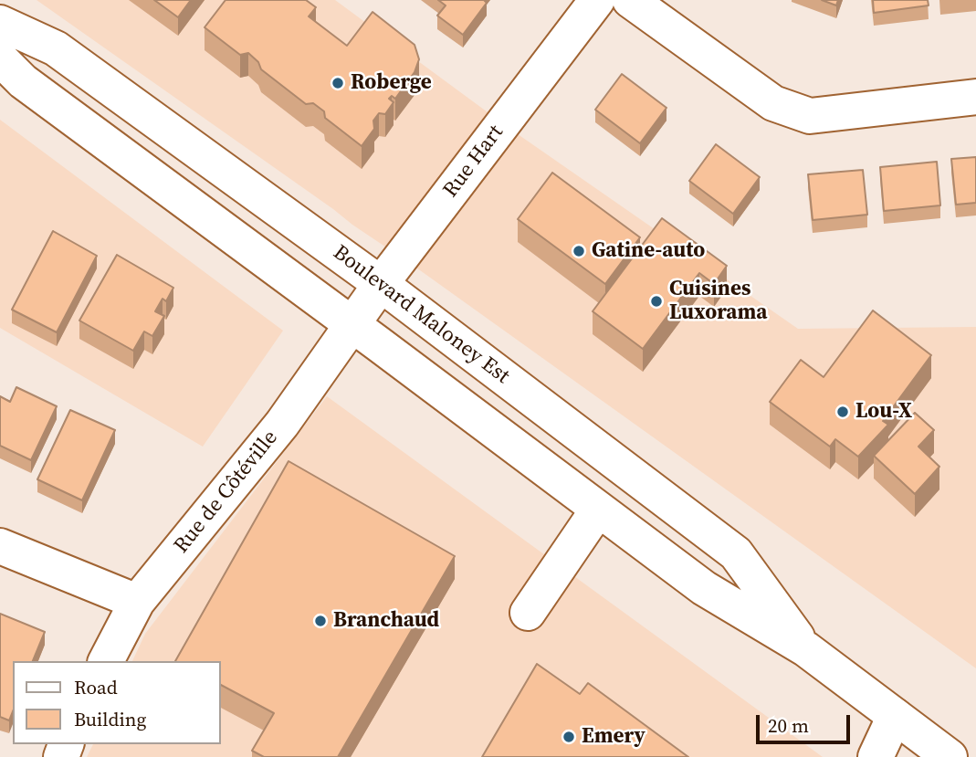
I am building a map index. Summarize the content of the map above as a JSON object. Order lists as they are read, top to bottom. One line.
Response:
{"streets":{"main road":["Rue Hart","Boulevard Maloney Est","Rue de Côtéville"]},"crossings":[["Rue Hart","Boulevard Maloney Est"],["Rue Hart","Rue de Côtéville"],["Boulevard Maloney Est","Rue de Côtéville"]],"places":["Roberge","Gatine-auto","Cuisines Luxorama","Lou-X","Branchaud","Emery"],"legend":["Road","Building"],"scale_bar":"20 m"}
